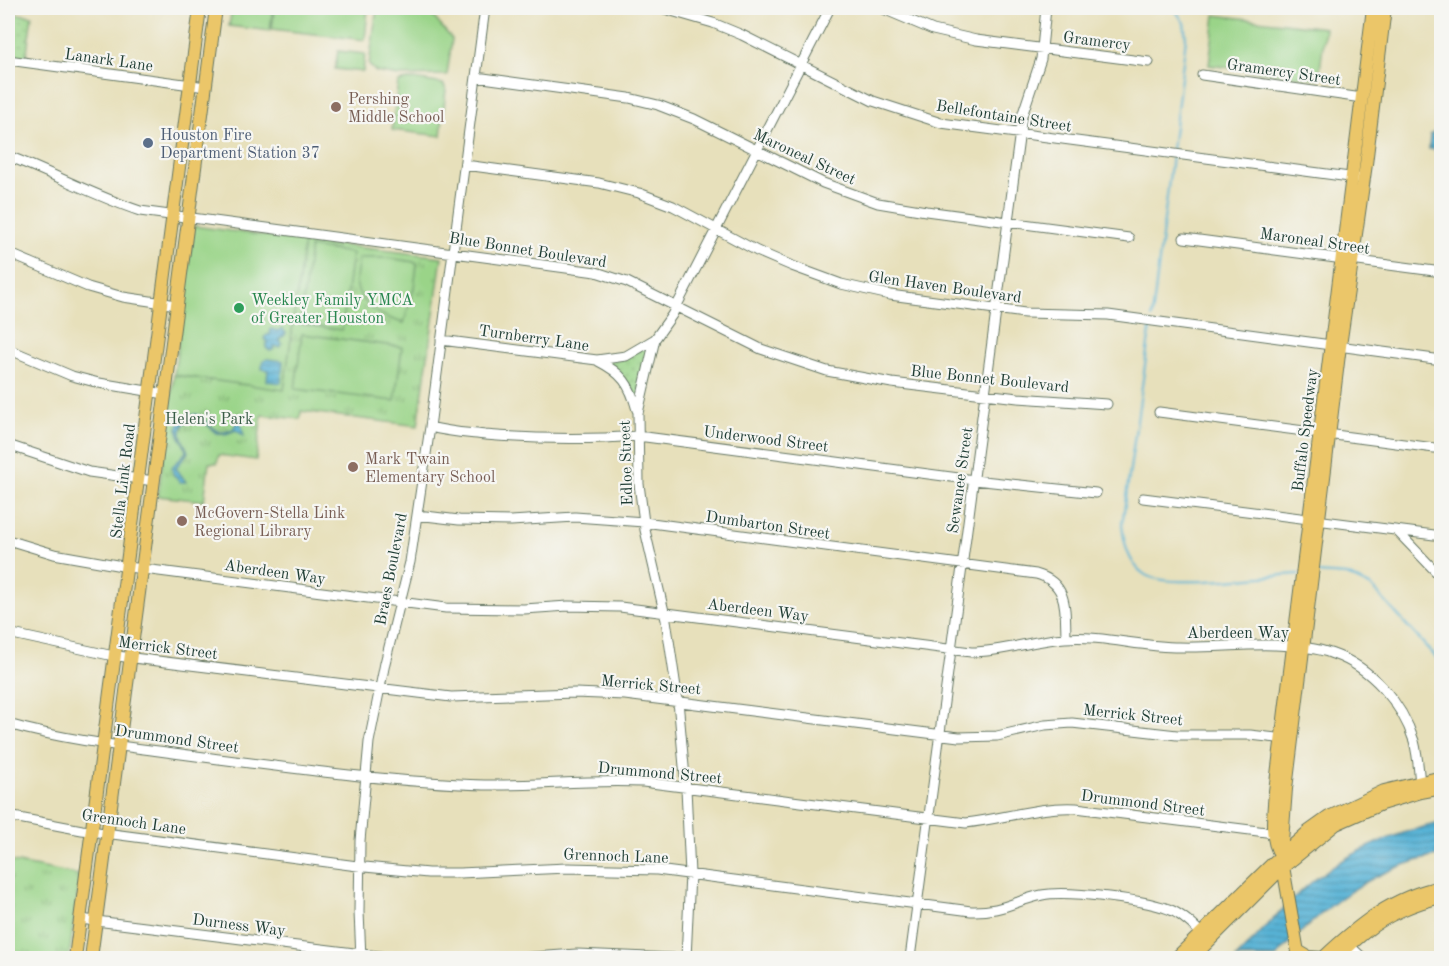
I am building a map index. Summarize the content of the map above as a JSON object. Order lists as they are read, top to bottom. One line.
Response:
{"streets":{"main road":["Buffalo Speedway","Stella Link Road"],"street":["Gramercy","Lanark Lane","Gramercy Street","Bellefontaine Street","Maroneal Street","Blue Bonnet Boulevard","Glen Haven Boulevard","Turnberry Lane","Underwood Street","Edloe Street","Sewanee Street","Dumbarton Street","Braes Boulevard","Aberdeen Way","Merrick Street","Drummond Street","Grennoch Lane","Durness Way"]},"crossings":[["Gramercy","Sewanee Street"],["Lanark Lane","Stella Link Road"],["Gramercy Street","Buffalo Speedway"],["Bellefontaine Street","Buffalo Speedway"],["Bellefontaine Street","Edloe Street"],["Bellefontaine Street","Sewanee Street"],["Maroneal Street","Buffalo Speedway"],["Maroneal Street","Edloe Street"],["Maroneal Street","Sewanee Street"],["Maroneal Street","Braes Boulevard"],["Blue Bonnet Boulevard","Edloe Street"],["Blue Bonnet Boulevard","Sewanee Street"],["Blue Bonnet Boulevard","Stella Link Road"],["Blue Bonnet Boulevard","Braes Boulevard"],["Glen Haven Boulevard","Buffalo Speedway"],["Glen Haven Boulevard","Edloe Street"],["Glen Haven Boulevard","Sewanee Street"],["Glen Haven Boulevard","Braes Boulevard"],["Turnberry Lane","Edloe Street"],["Turnberry Lane","Braes Boulevard"],["Buffalo Speedway","Aberdeen Way"],["Buffalo Speedway","Merrick Street"],["Buffalo Speedway","Drummond Street"],["Underwood Street","Edloe Street"],["Underwood Street","Sewanee Street"],["Underwood Street","Braes Boulevard"],["Edloe Street","Dumbarton Street"],["Edloe Street","Aberdeen Way"],["Edloe Street","Merrick Street"],["Edloe Street","Drummond Street"],["Edloe Street","Grennoch Lane"],["Sewanee Street","Dumbarton Street"],["Sewanee Street","Aberdeen Way"],["Sewanee Street","Merrick Street"],["Sewanee Street","Drummond Street"],["Sewanee Street","Grennoch Lane"],["Stella Link Road","Aberdeen Way"],["Stella Link Road","Merrick Street"],["Stella Link Road","Drummond Street"],["Stella Link Road","Grennoch Lane"],["Stella Link Road","Durness Way"],["Dumbarton Street","Braes Boulevard"],["Dumbarton Street","Aberdeen Way"],["Braes Boulevard","Aberdeen Way"],["Braes Boulevard","Merrick Street"],["Braes Boulevard","Drummond Street"],["Braes Boulevard","Grennoch Lane"],["Braes Boulevard","Durness Way"]],"parks":["Helen's Park"],"places":["Pershing Middle School","Houston Fire Department Station 37","Weekley Family YMCA of Greater Houston","Mark Twain Elementary School","McGovern-Stella Link Regional Library"]}
